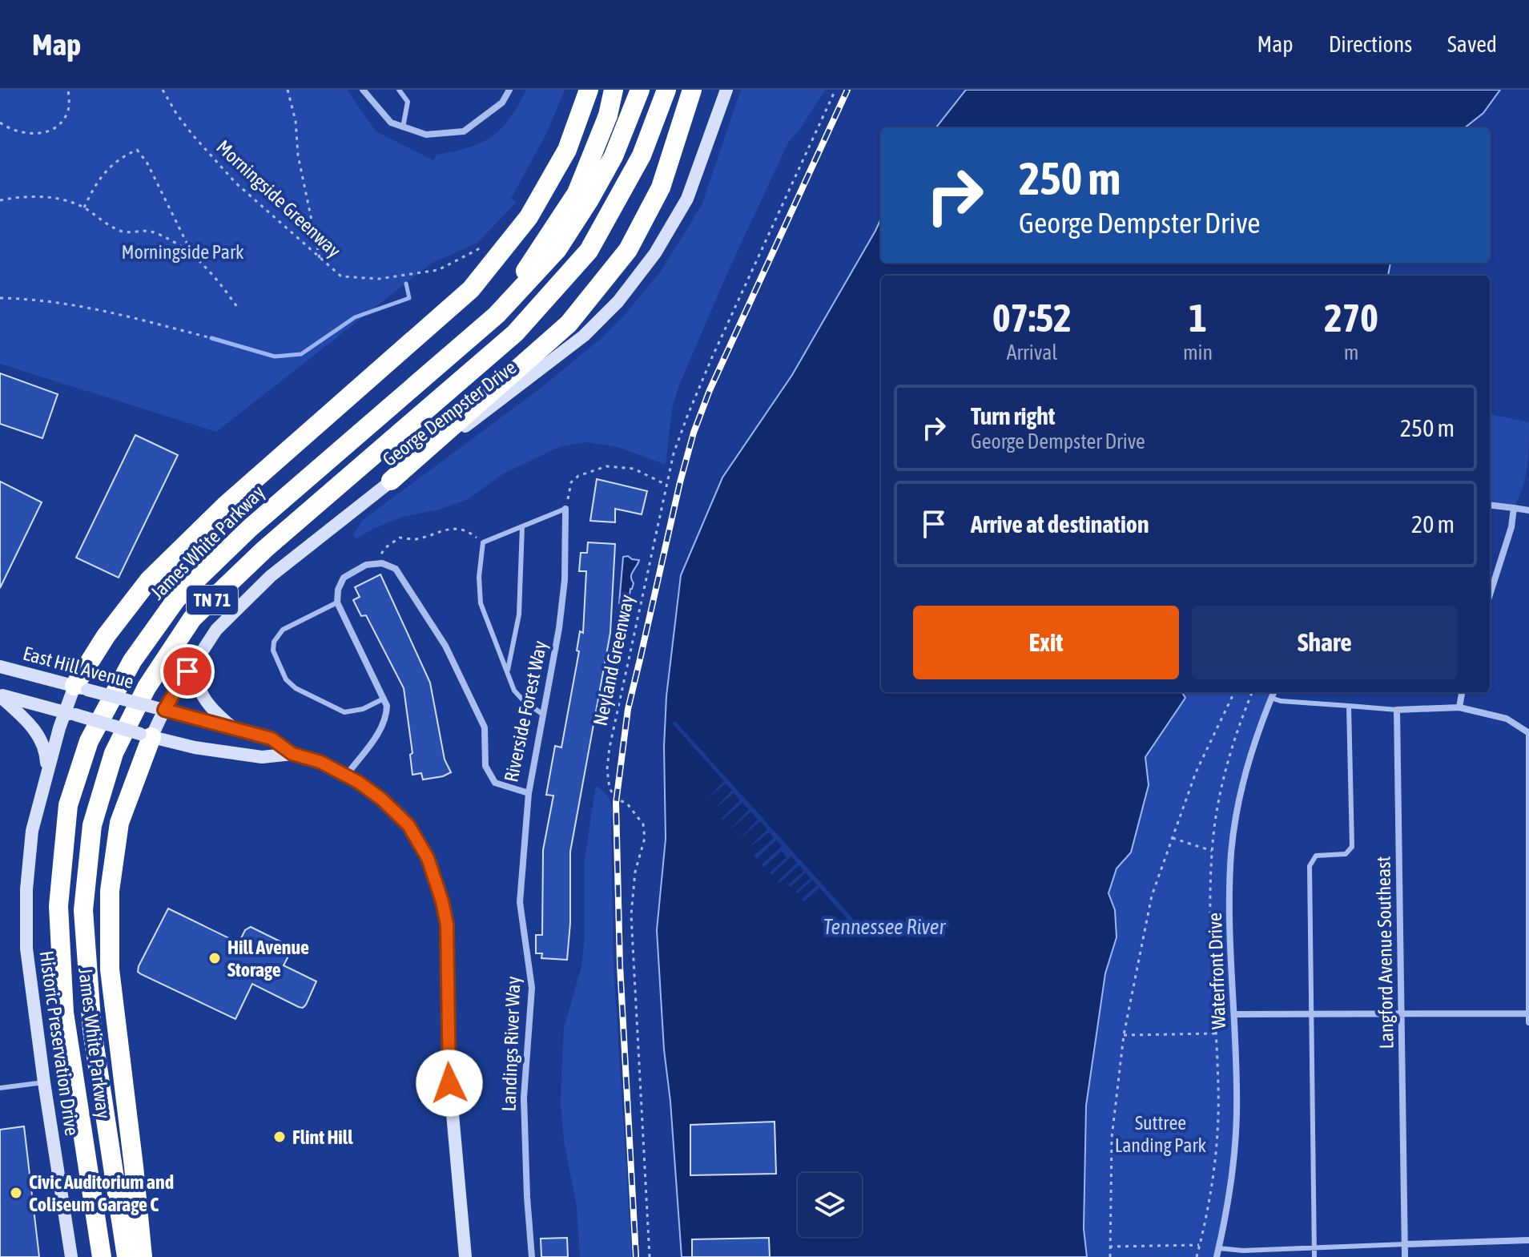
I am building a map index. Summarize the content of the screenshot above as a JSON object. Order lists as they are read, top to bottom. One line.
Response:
{"streets":{"highway":["James White Parkway","TN 71"],"main road":["George Dempster Drive","East Hill Avenue","Historic Preservation Drive"],"street":["Riverside Forest Way","Langford Avenue Southeast","Waterfront Drive","Landings River Way"],"path":["Morningside Greenway","Neyland Greenway"]},"crossings":[["George Dempster Drive","East Hill Avenue"],["East Hill Avenue","Historic Preservation Drive"],["Riverside Forest Way","Landings River Way"]],"water":["Tennessee River"],"parks":["Morningside Park","Suttree Landing Park"],"places":["Hill Avenue Storage","Flint Hill","Civic Auditorium and Coliseum Garage C"],"page":{"header":"Map","nav":["Map","Directions","Saved"],"turn":["250 m","George Dempster Drive"],"eta":["07:52","Arrival","1","min","270","m"],"list":[{"name":"Turn right","note":"George Dempster Drive","value":"250 m"},{"name":"Arrive at destination","value":"20 m"}],"buttons":["Exit","Share"]}}
